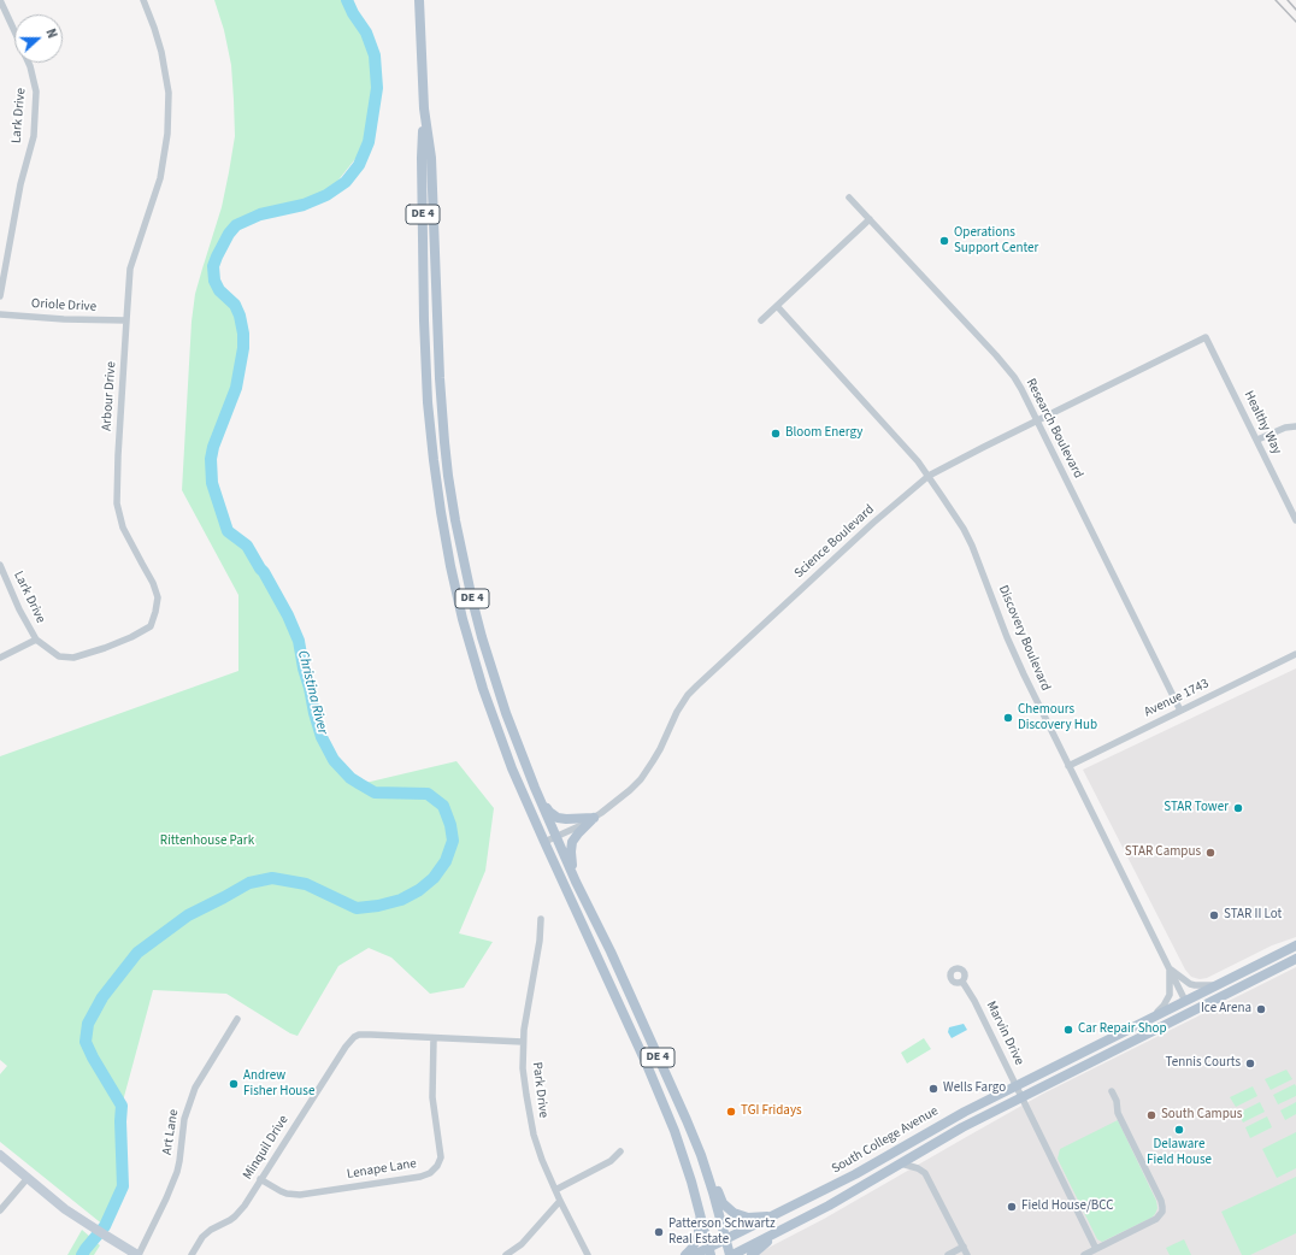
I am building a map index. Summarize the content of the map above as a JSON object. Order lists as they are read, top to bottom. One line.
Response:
{"streets":{"main road":["DE 4","South College Avenue"],"street":["Lark Drive","Oriole Drive","Arbour Drive","Healthy Way","Research Boulevard","Science Boulevard","Discovery Boulevard","Avenue 1743","Marvin Drive","Park Drive","Art Lane","Minquil Drive","Lenape Lane"]},"crossings":[["Lark Drive","Arbour Drive"],["DE 4","Science Boulevard"],["DE 4","South College Avenue"],["Oriole Drive","Arbour Drive"],["Healthy Way","Science Boulevard"],["Research Boulevard","Science Boulevard"],["Research Boulevard","Avenue 1743"],["Science Boulevard","Discovery Boulevard"],["Discovery Boulevard","Avenue 1743"],["Discovery Boulevard","South College Avenue"],["Marvin Drive","South College Avenue"],["Park Drive","Minquil Drive"],["Minquil Drive","Lenape Lane"]],"water":["Christina River"],"parks":["Rittenhouse Park"],"places":["Operations Support Center","Bloom Energy","Chemours Discovery Hub","STAR Tower","STAR Campus","STAR II Lot","Ice Arena","Car Repair Shop","Tennis Courts","Andrew Fisher House","Wells Fargo","TGI Fridays","South Campus","Delaware Field House","Field House/BCC","Patterson Schwartz Real Estate"],"north":"right"}
